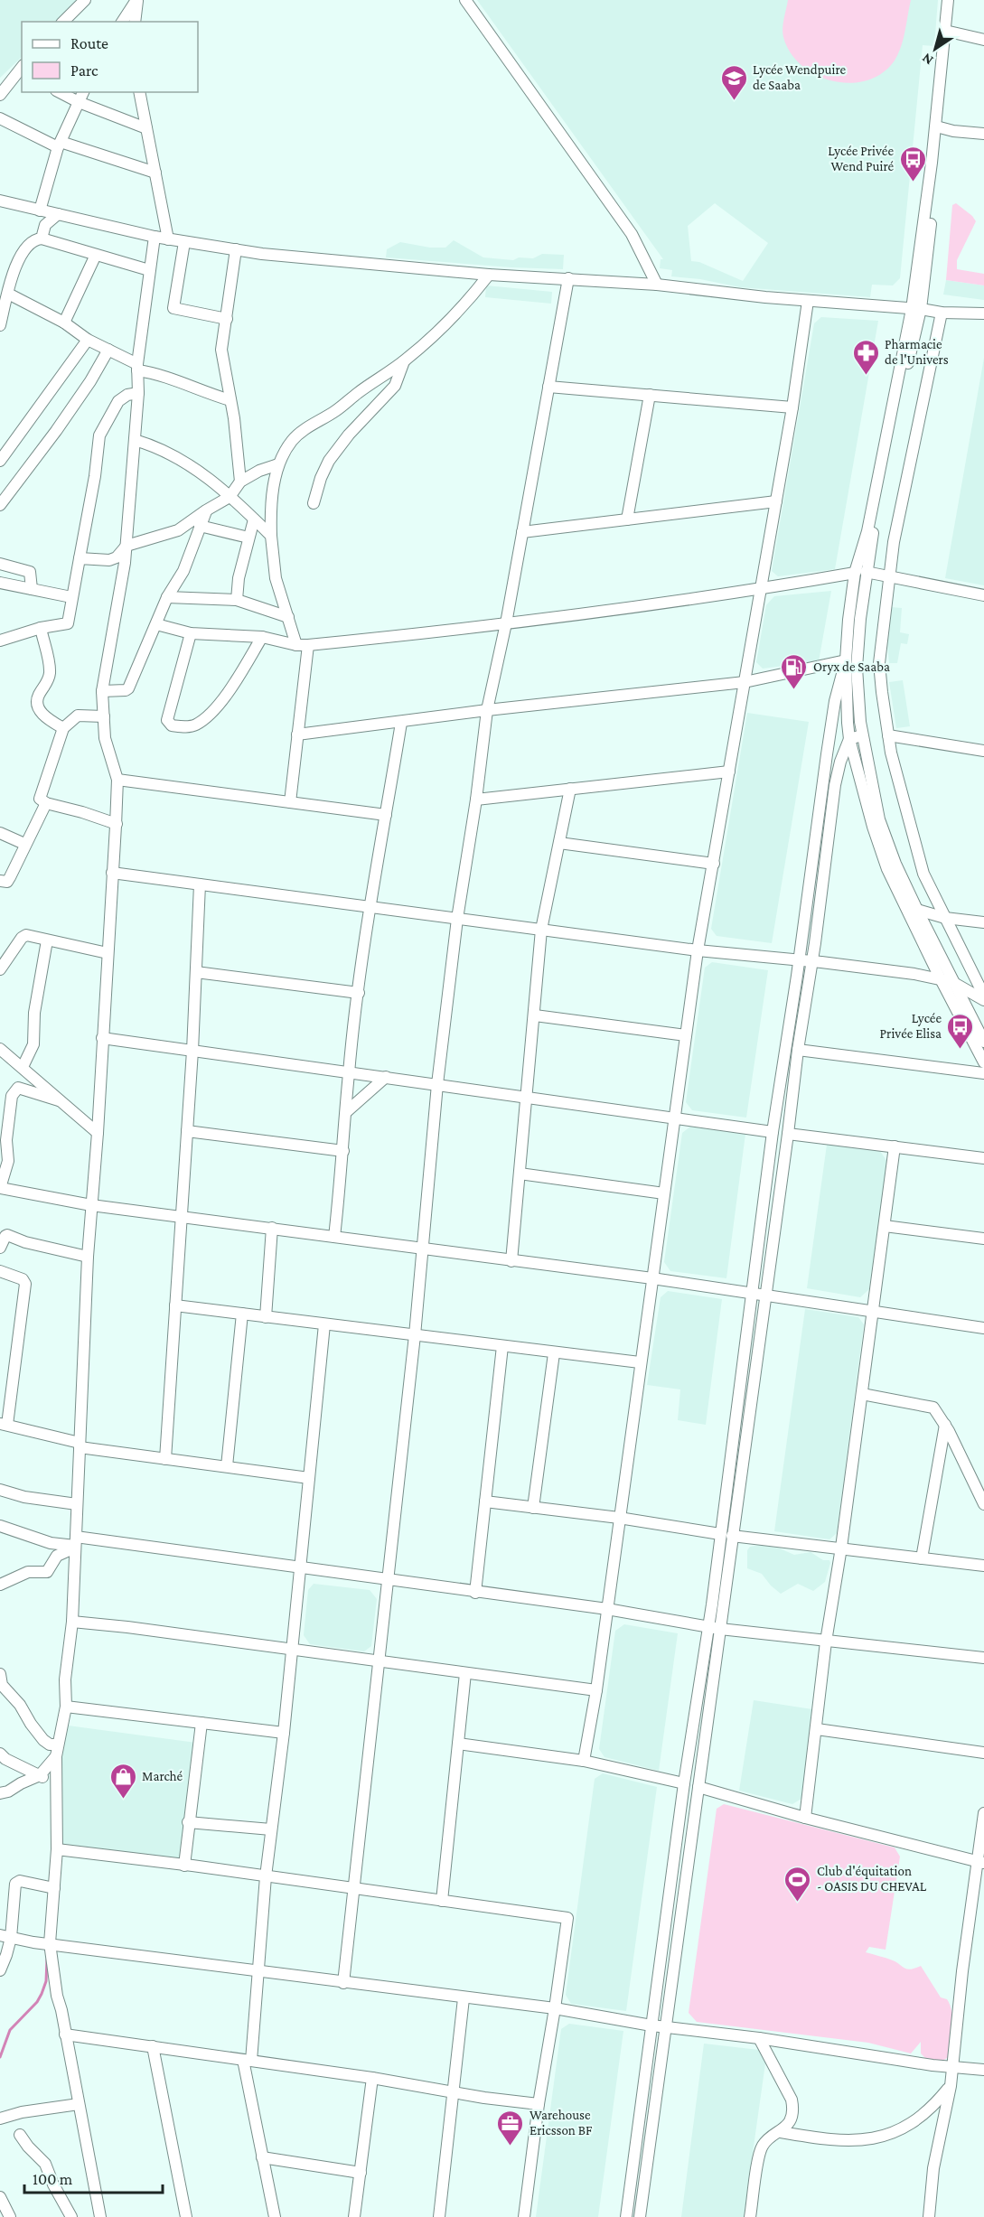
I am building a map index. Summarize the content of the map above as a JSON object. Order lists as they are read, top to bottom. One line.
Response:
{"places":{"school or university":["Lycée Wendpuire de Saaba"],"bus stop":["Lycée Privée Wend Puiré","Lycée Privée Elisa"],"pharmacy":["Pharmacie de l'Univers"],"fuel station":["Oryx de Saaba"],"shop":["Marché"],"sports":["Club d'équitation - OASIS DU CHEVAL"],"office":["Warehouse Ericsson BF"]},"legend":["Route","Parc"],"scale_bar":"100 m","north":"bottom left"}
